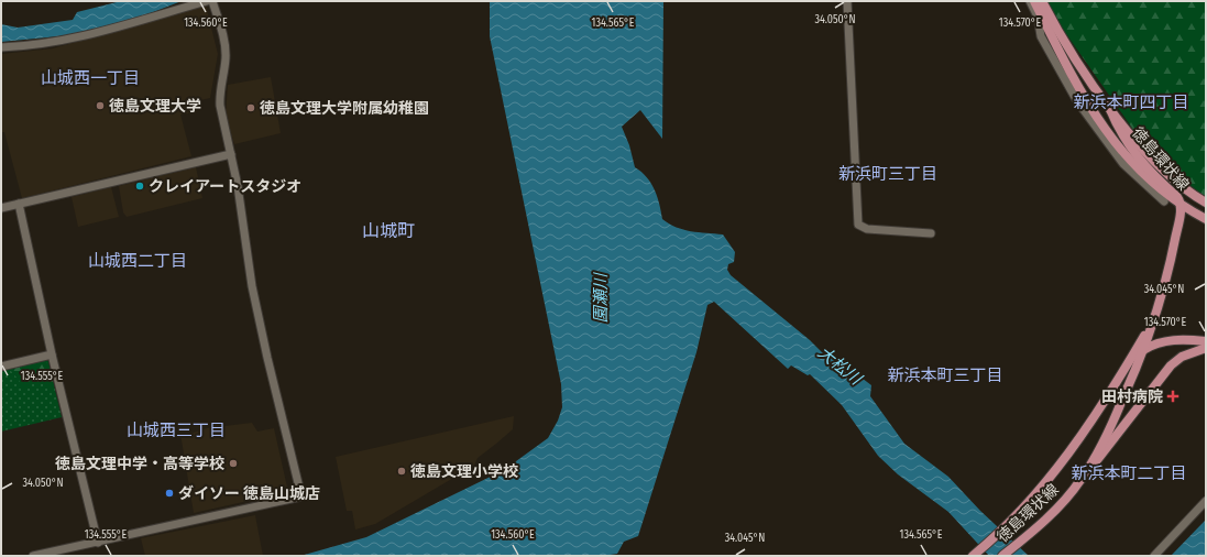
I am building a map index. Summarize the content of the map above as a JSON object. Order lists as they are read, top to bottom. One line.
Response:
{"streets":{"main road":["徳島環状線"]},"districts":["山城西一丁目","新浜本町四丁目","新浜町三丁目","山城町","山城西二丁目","新浜本町三丁目","山城西三丁目","新浜本町二丁目"],"water":["園瀬川","大松川"],"places":{"other":["徳島文理大学","徳島文理大学附属幼稚園","クレイアートスタジオ","徳島文理中学・高等学校","徳島文理小学校","ダイソー 徳島山城店"],"health":["田村病院"]},"coordinates":["34.050°N","134.565°E","134.570°E","134.560°E","34.045°N","134.555°E"]}
